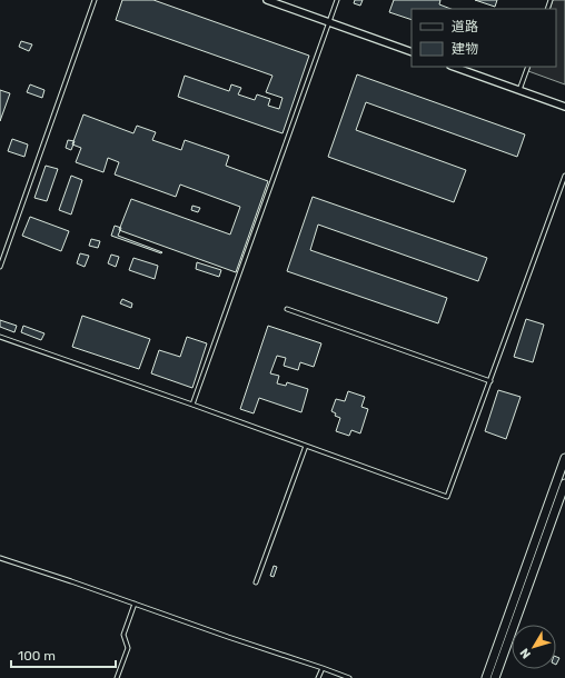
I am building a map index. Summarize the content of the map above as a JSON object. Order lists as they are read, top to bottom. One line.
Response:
{"legend":["道路","建物"],"scale_bar":"100 m","north":"bottom left"}
